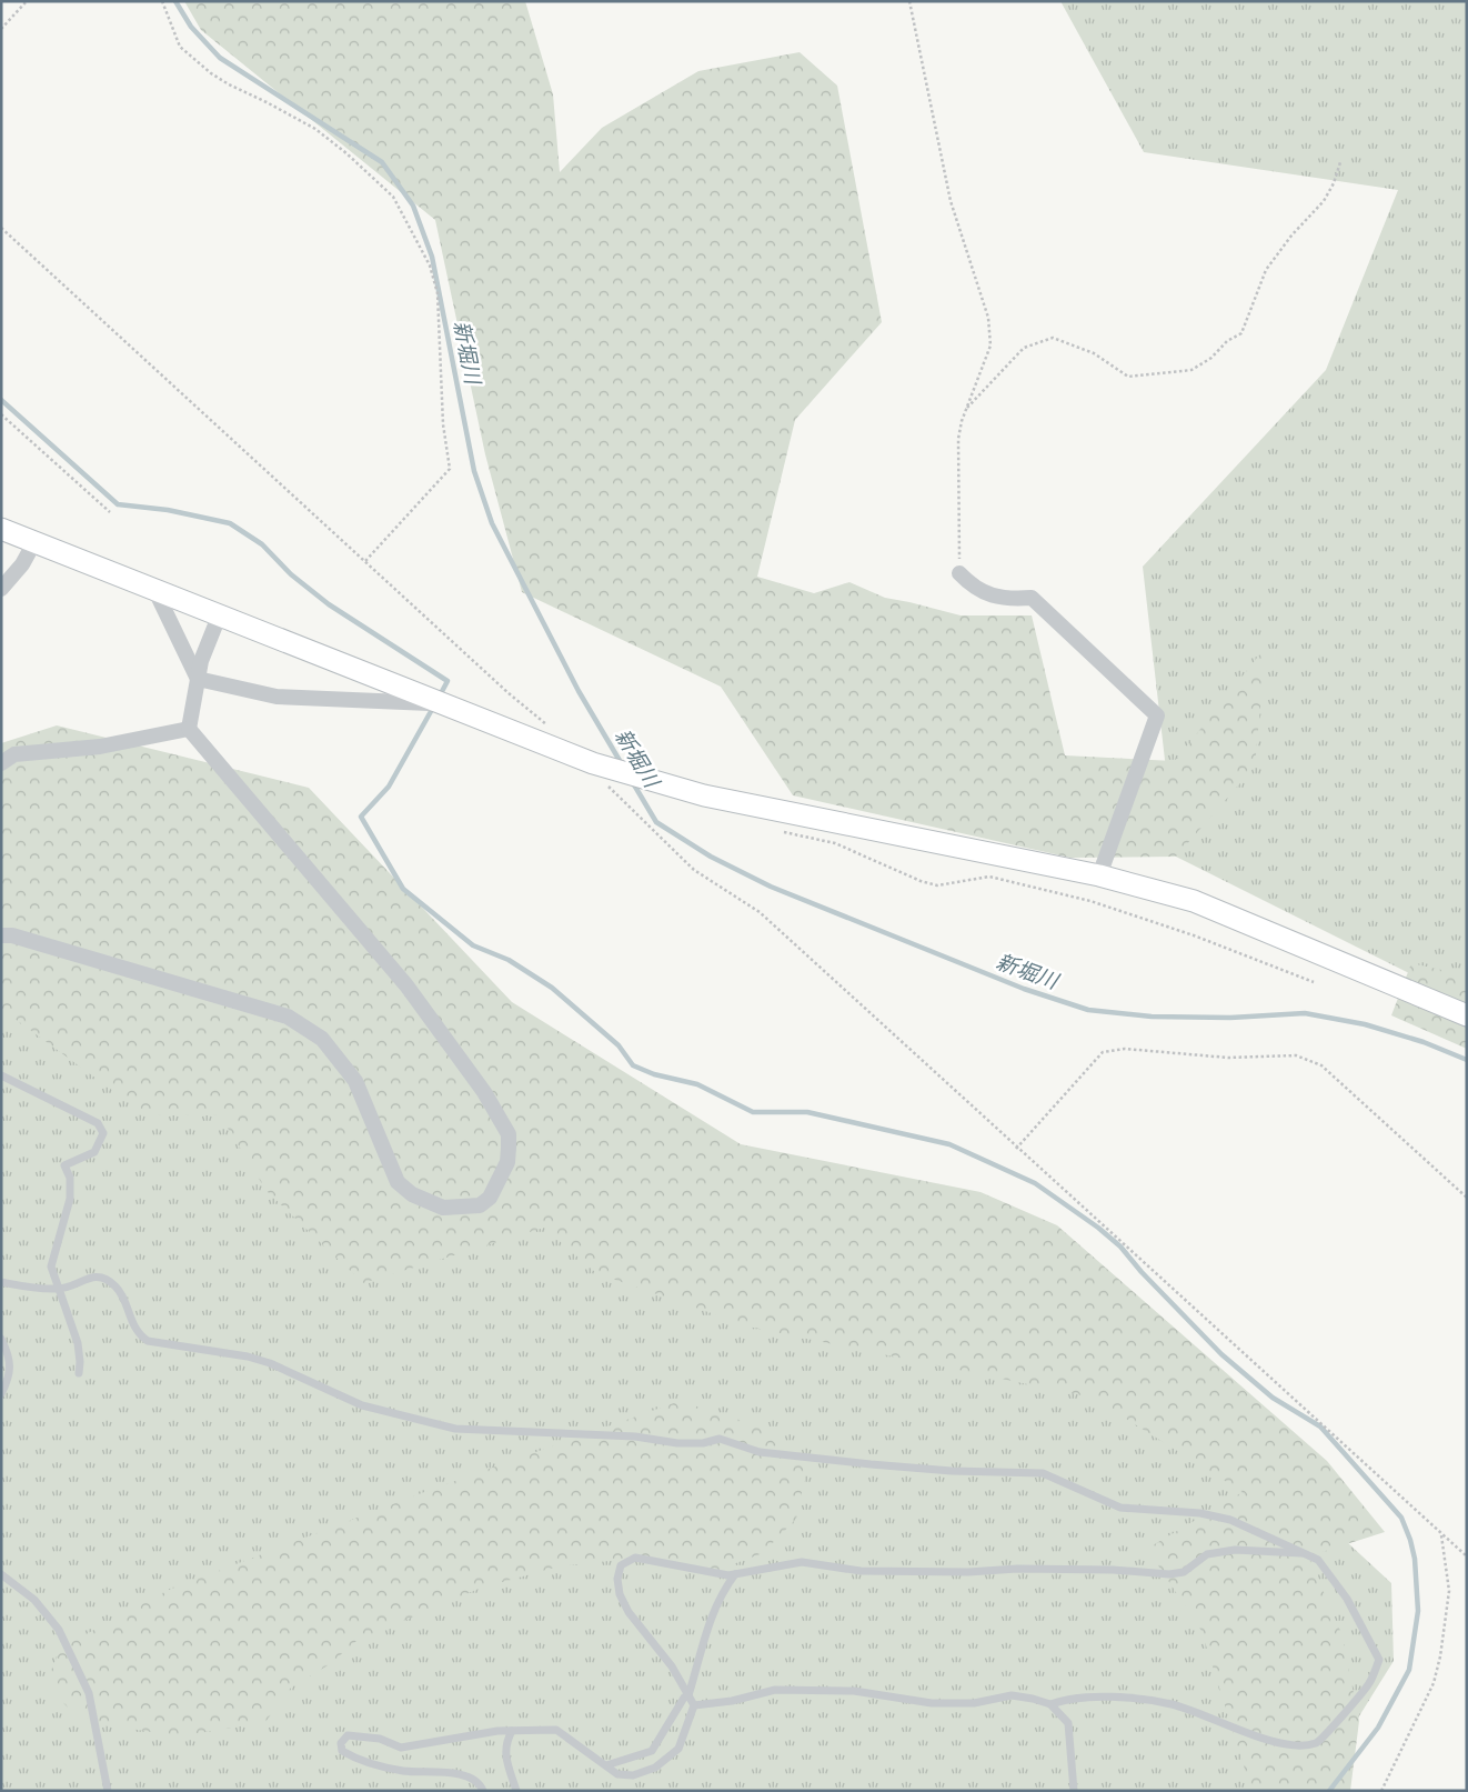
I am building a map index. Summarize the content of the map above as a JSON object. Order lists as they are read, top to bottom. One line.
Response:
{"water":["新堀川"]}
